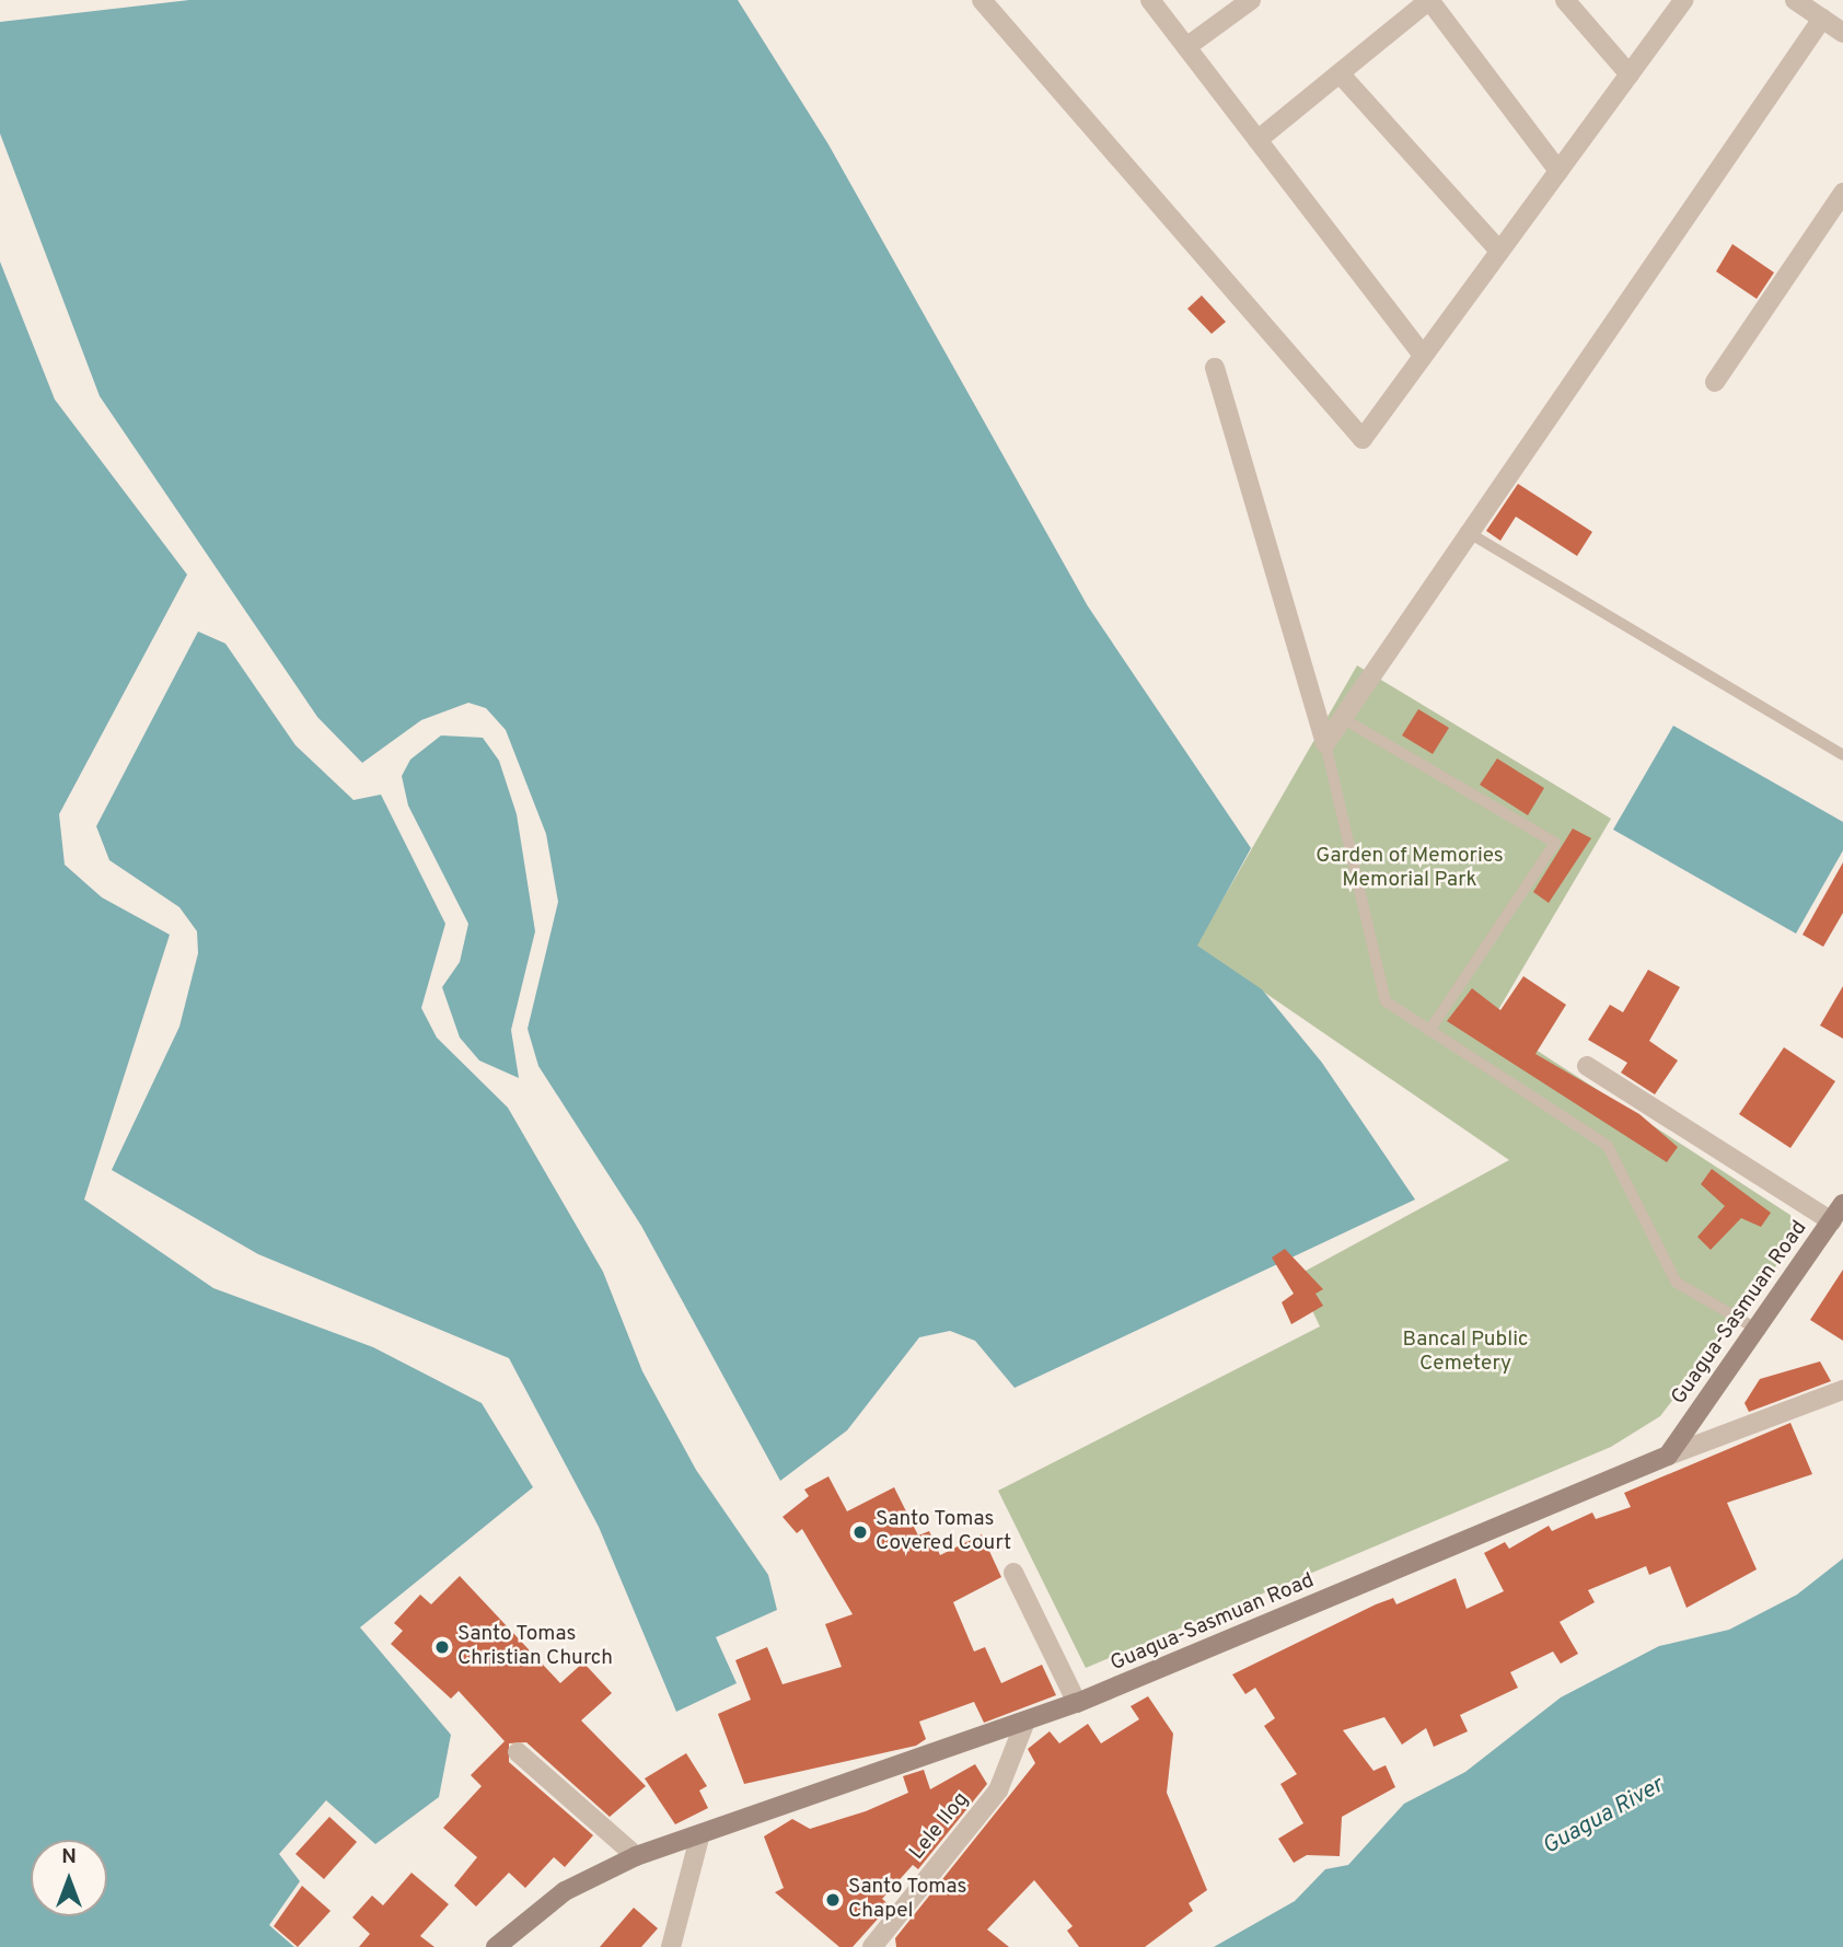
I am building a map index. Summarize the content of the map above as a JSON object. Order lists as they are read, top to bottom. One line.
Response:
{"streets":{"main road":["Guagua-Sasmuan Road"],"street":["Lele Ilog"]},"crossings":[["Guagua-Sasmuan Road","Lele Ilog"]],"water":["Guagua River"],"parks":["Garden of Memories Memorial Park","Bancal Public Cemetery"],"places":["Santo Tomas Covered Court","Santo Tomas Christian Church","Santo Tomas Chapel"],"north":"top"}
